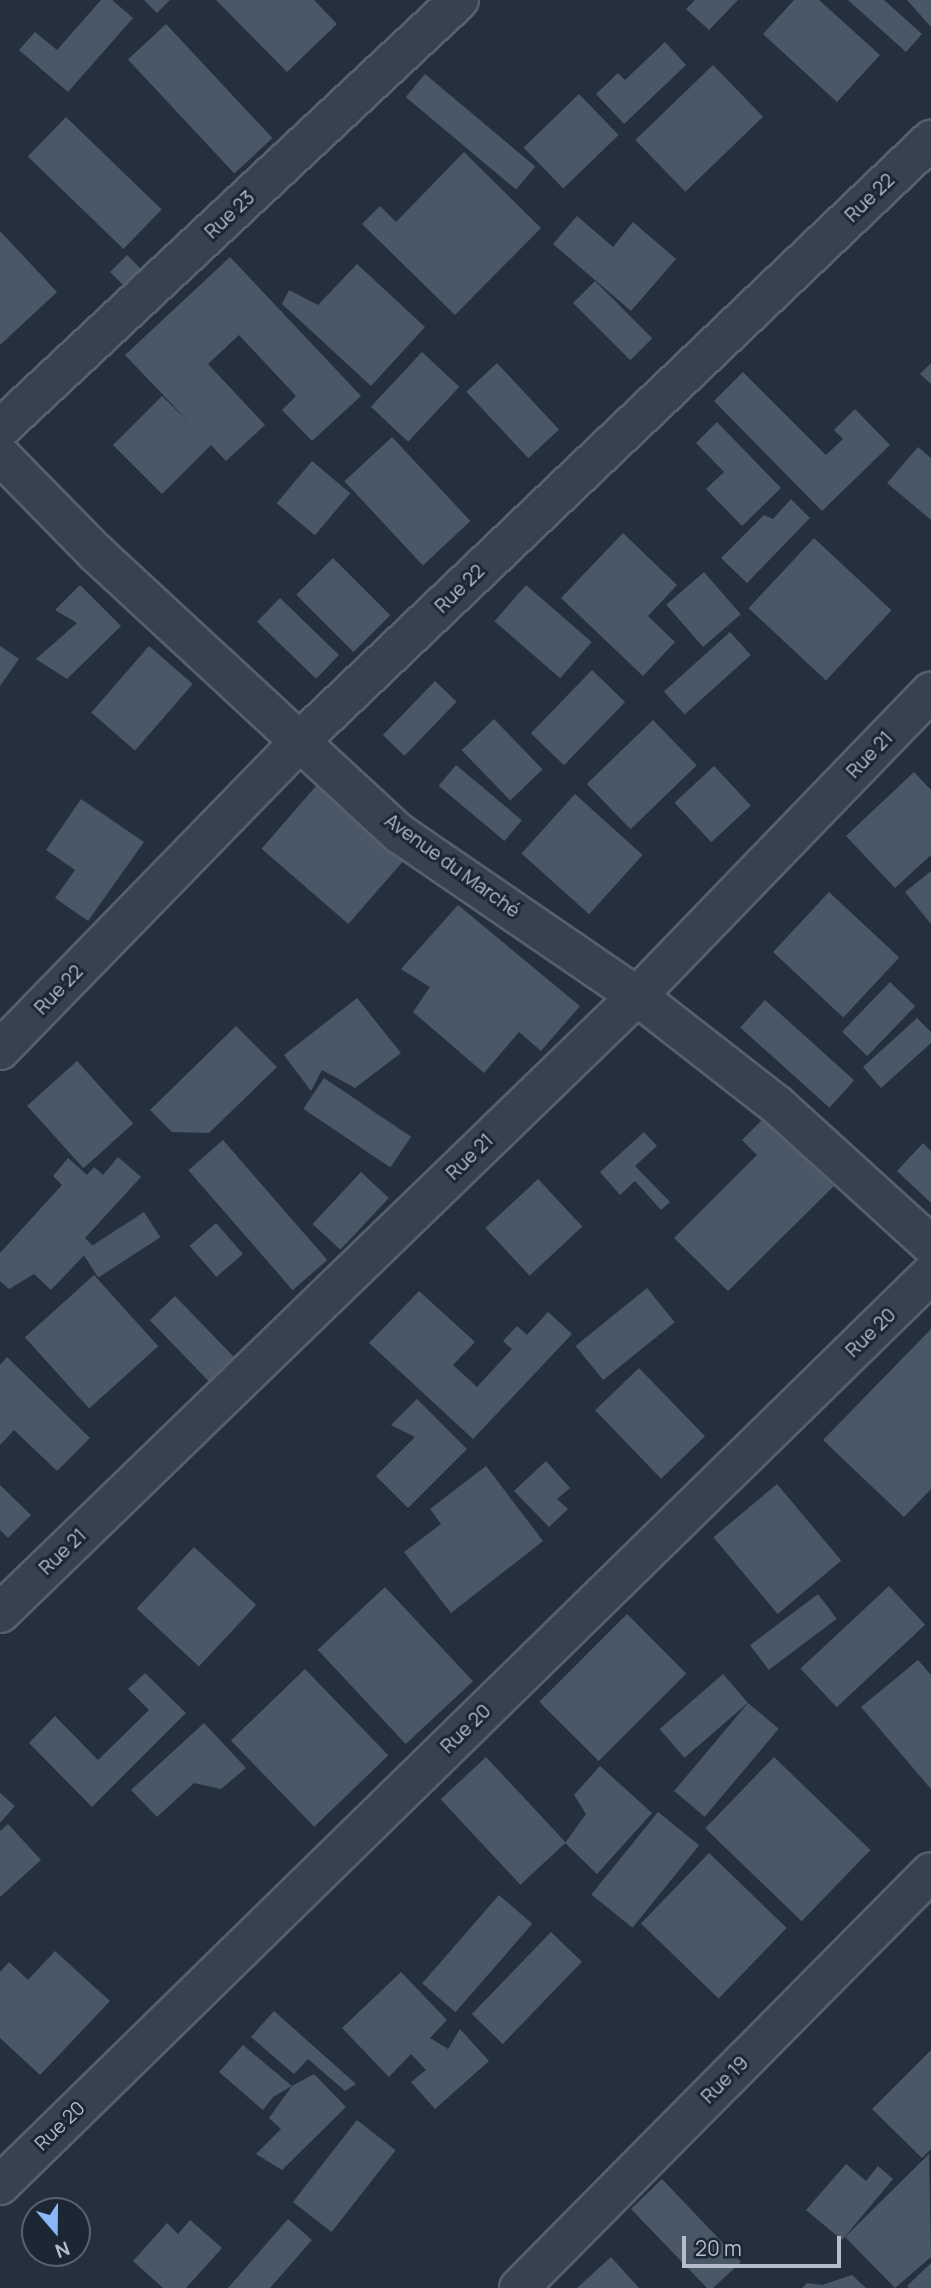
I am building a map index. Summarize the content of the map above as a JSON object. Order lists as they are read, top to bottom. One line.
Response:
{"streets":{"street":["Rue 22","Rue 23","Rue 21","Avenue du Marché","Rue 20","Rue 19"]},"crossings":[["Rue 22","Avenue du Marché"],["Rue 21","Avenue du Marché"]],"scale_bar":"20 m","north":"bottom"}
